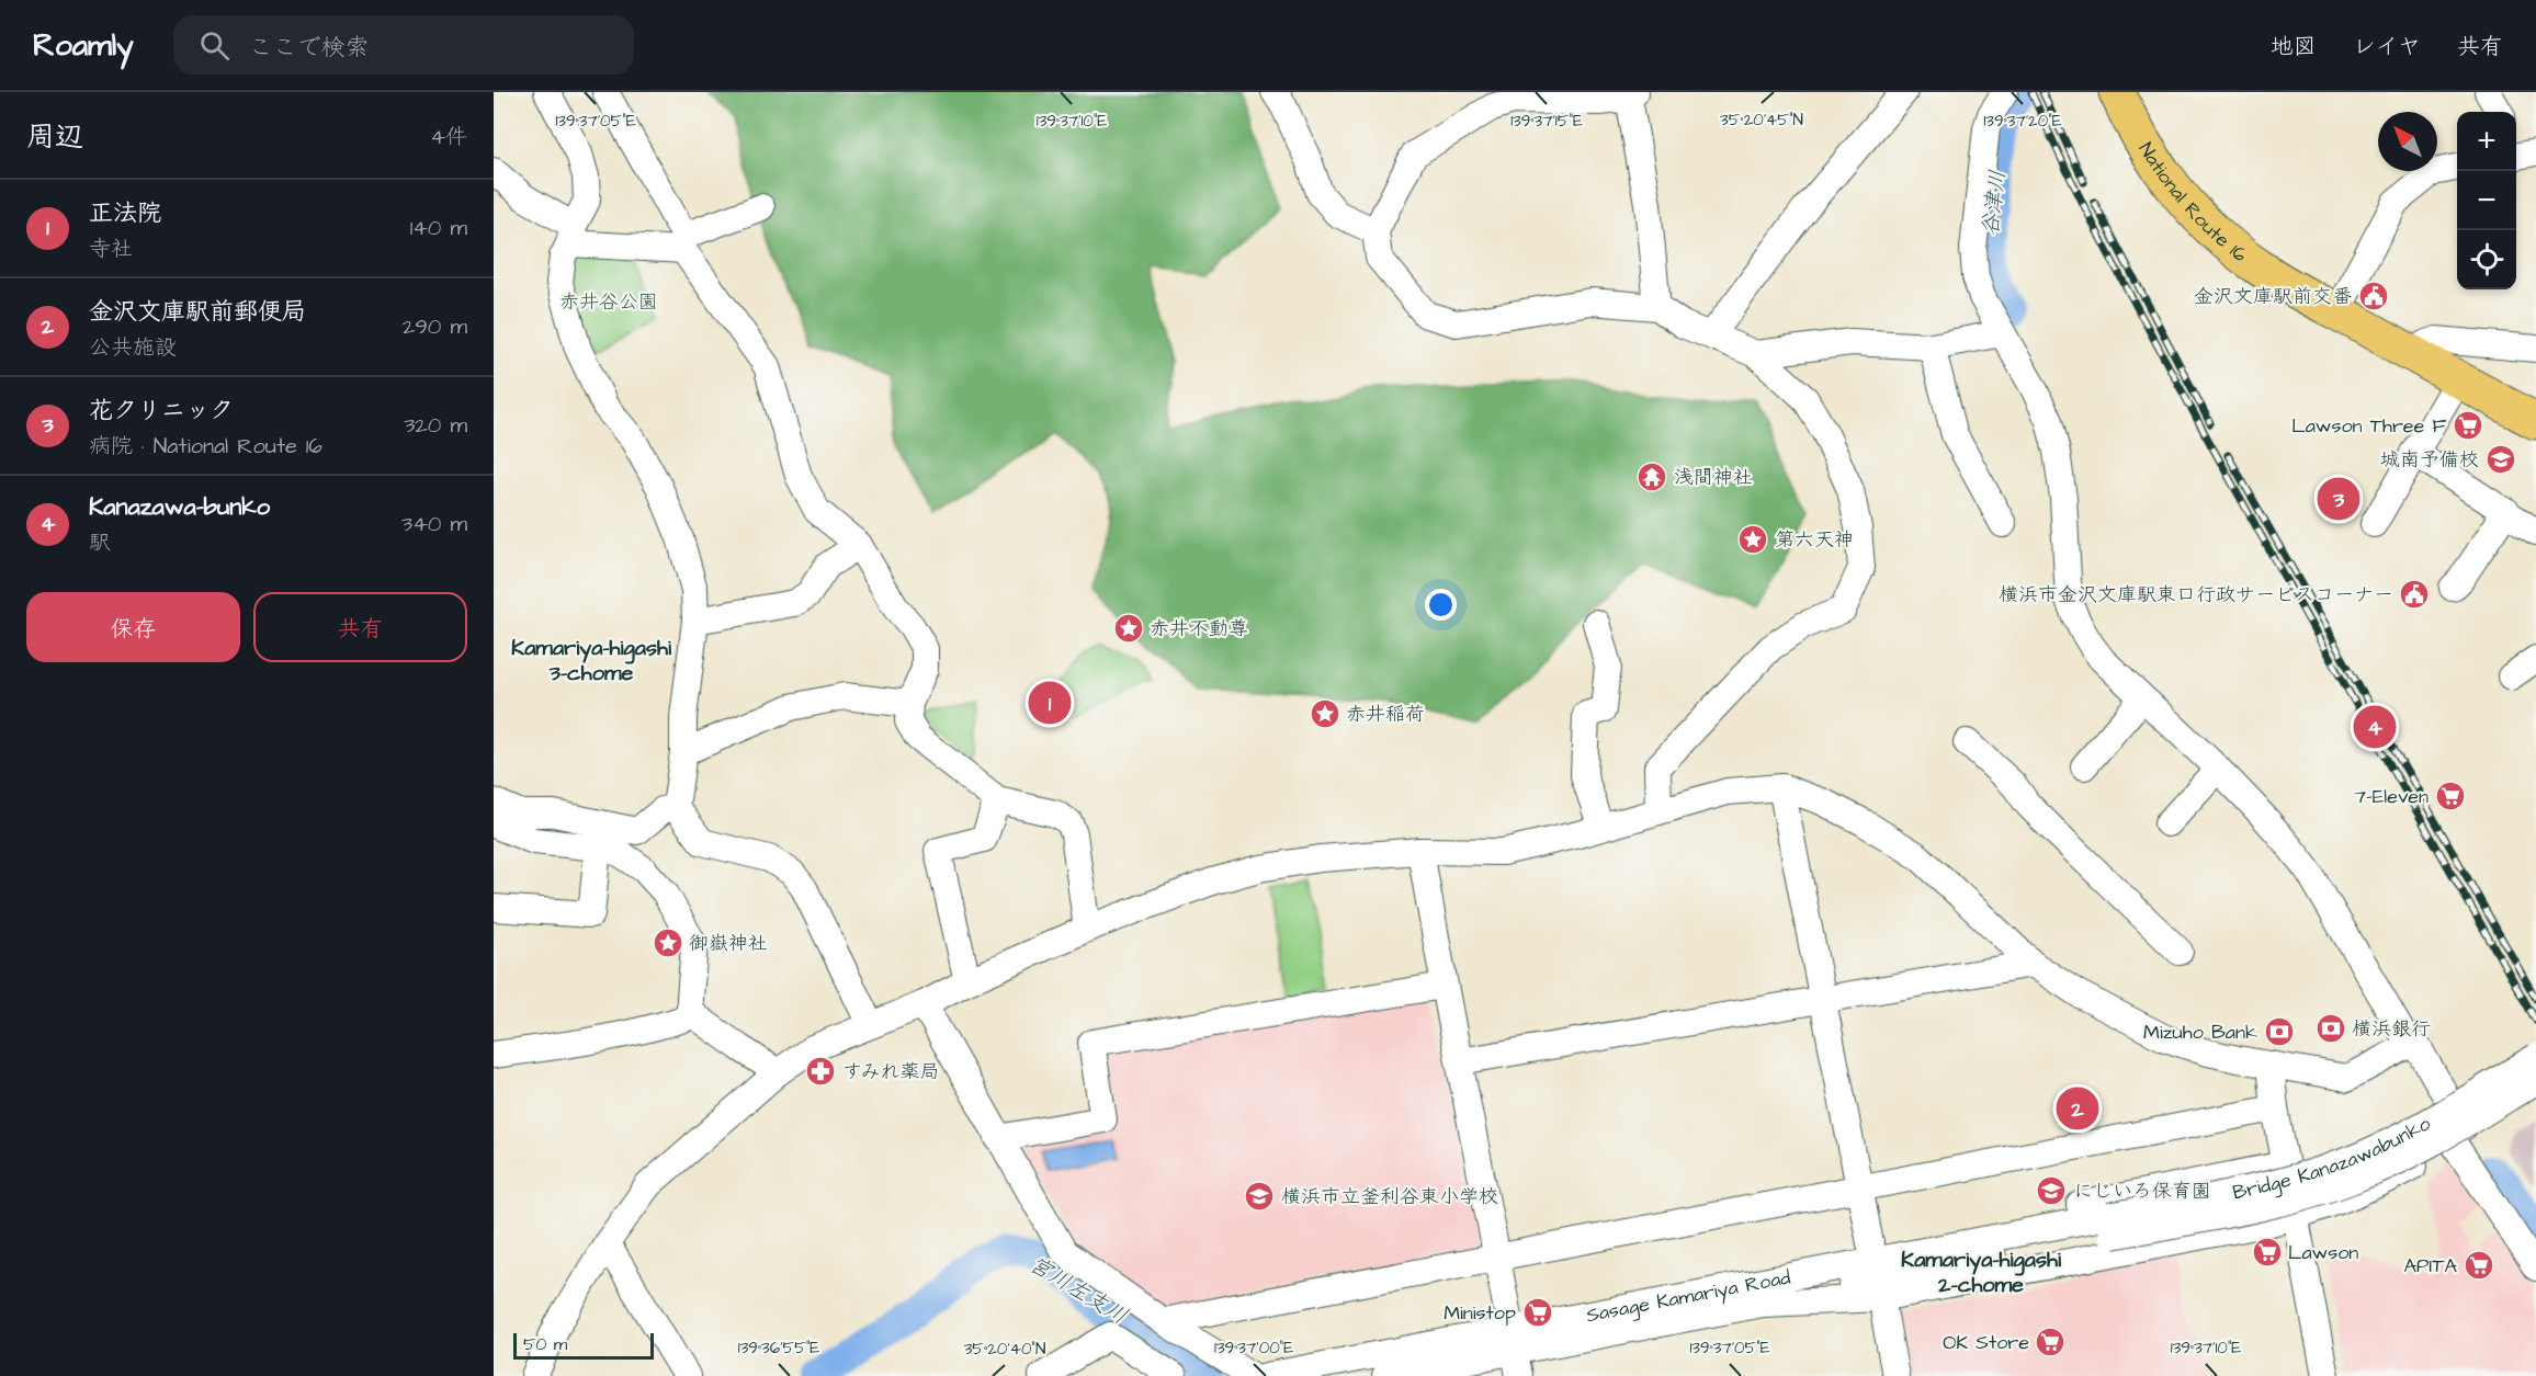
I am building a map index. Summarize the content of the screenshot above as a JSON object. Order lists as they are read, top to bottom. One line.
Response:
{"streets":{"highway":["National Route 16"],"street":["Bridge Kanazawabunko","Sasage Kamariya Road"]},"crossings":[["Bridge Kanazawabunko","Sasage Kamariya Road"]],"districts":["Kamariya-higashi 3-chome","Kamariya-higashi 2-chome"],"water":["谷津川","宮川左支川"],"parks":["赤井谷公園"],"places":{"public building":["金沢文庫駅前交番","横浜市金沢文庫駅東口行政サービスコーナー"],"supermarket":["Lawson Three F","7-Eleven","Lawson","APITA","Ministop","OK Store"],"school or university":["城南予備校","にじいろ保育園","横浜市立釜利谷東小学校"],"temple":["浅間神社"],"place":["第六天神","赤井不動尊","赤井稲荷","御嶽神社"],"bank":["横浜銀行","Mizuho Bank"],"pharmacy":["すみれ薬局"]},"scale_bar":"50 m","north":"top left","page":{"header":"Roamly","search":"ここで検索","nav":["地図","レイヤ","共有"],"heading":["周辺","4件"],"map_buttons":["+","−"],"list":[{"mark":"1","name":"正法院","note":"寺社","value":"140 m"},{"mark":"2","name":"金沢文庫駅前郵便局","note":"公共施設","value":"290 m"},{"mark":"3","name":"花クリニック","note":"病院 · National Route 16","value":"320 m"},{"mark":"4","name":"Kanazawa-bunko","note":"駅","value":"340 m"}],"pins":["3","1","4","2"],"buttons":["保存","共有"],"scale":"50 m"},"coordinates":["35°20'45\"N","139°37'15\"E","139°37'20\"E","139°37'05\"E","139°37'10\"E","139°36'55\"E","139°37'00\"E","35°20'40\"N"]}
